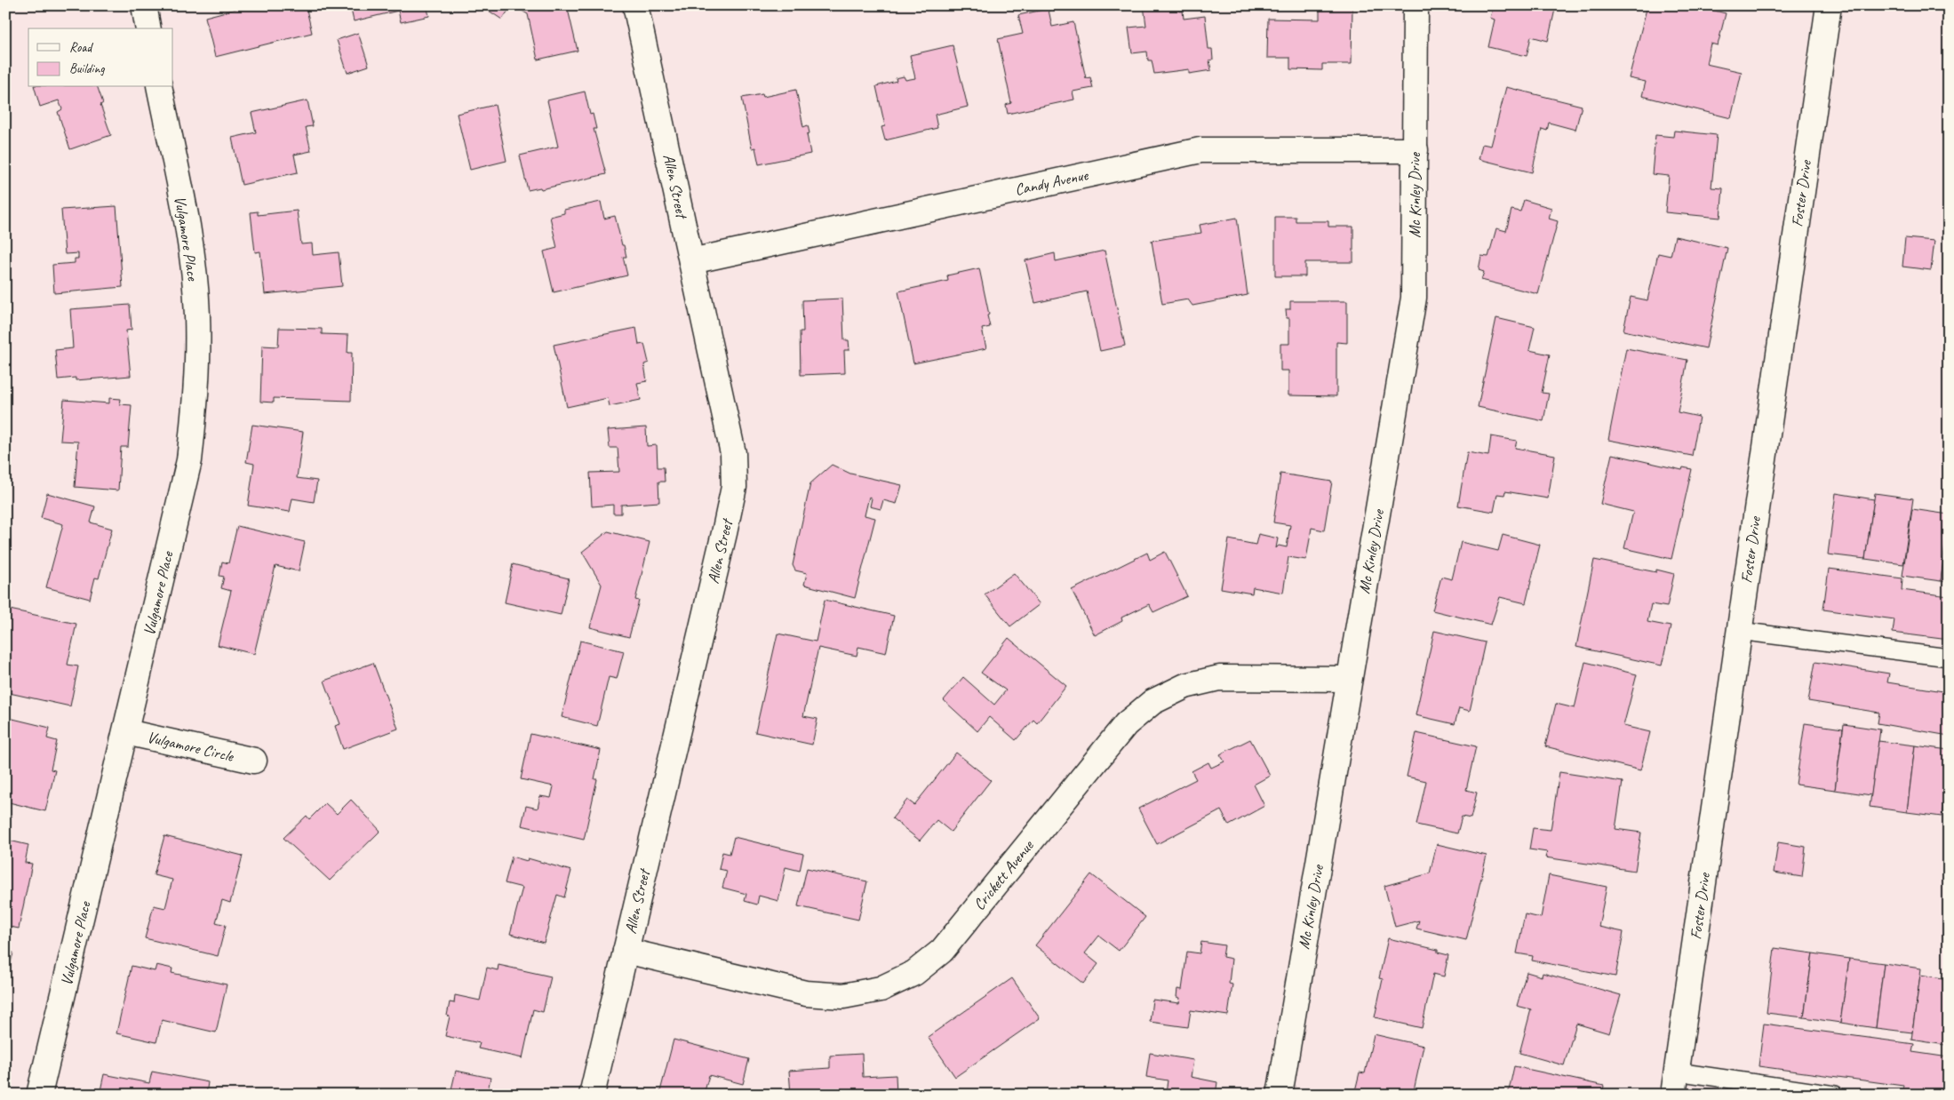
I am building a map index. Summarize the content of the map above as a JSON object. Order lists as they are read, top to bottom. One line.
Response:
{"streets":{"street":["Candy Avenue","Allen Street","Foster Drive","Mc Kinley Drive","Vulgamore Place","Vulgamore Circle","Crickett Avenue"]},"crossings":[["Candy Avenue","Allen Street"],["Candy Avenue","Mc Kinley Drive"],["Allen Street","Crickett Avenue"],["Mc Kinley Drive","Crickett Avenue"],["Vulgamore Place","Vulgamore Circle"]],"legend":["Road","Building"]}
